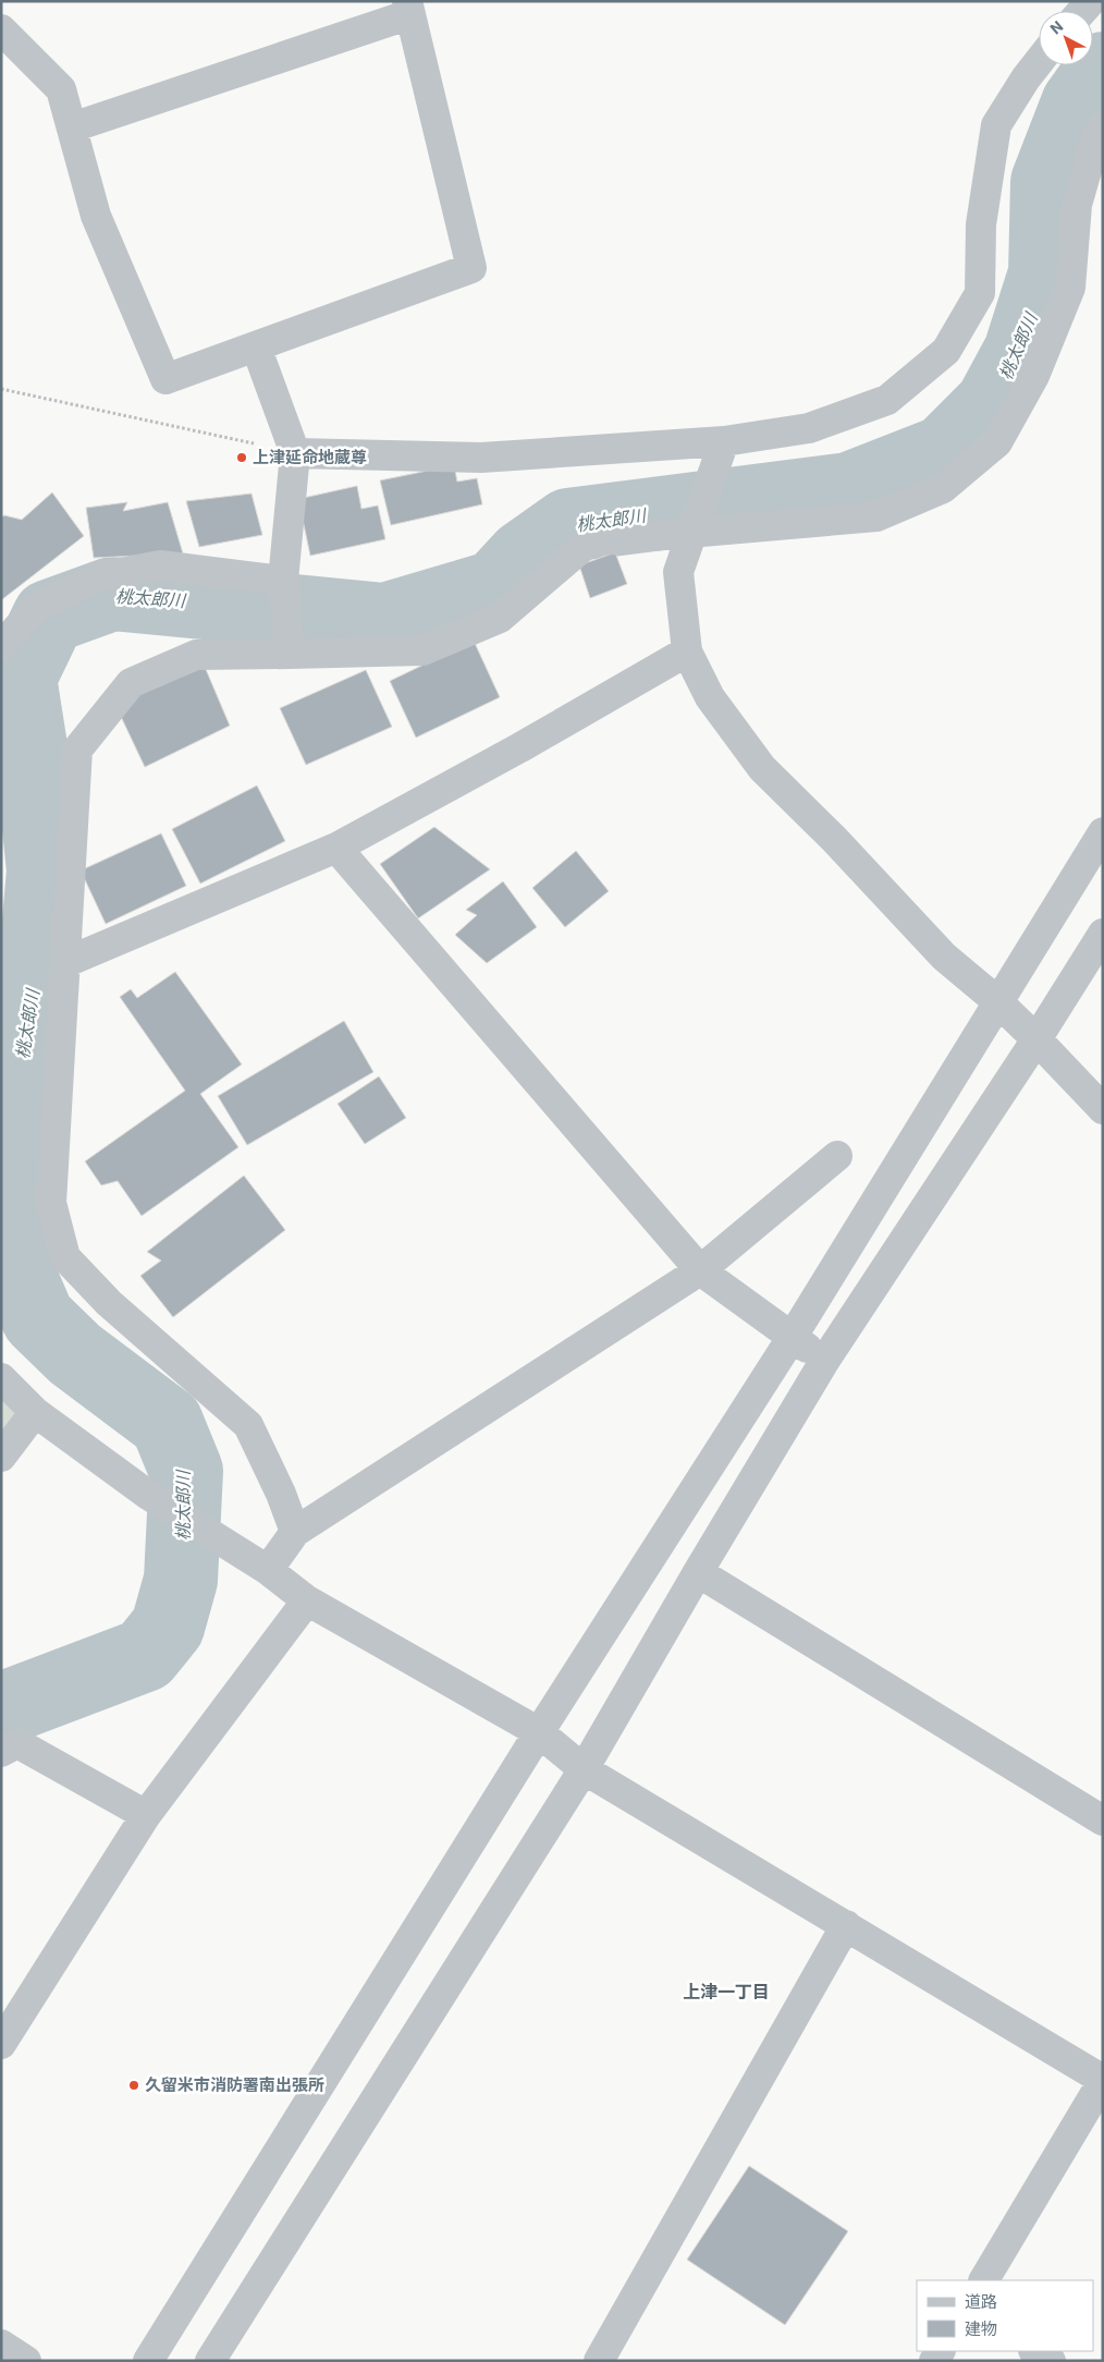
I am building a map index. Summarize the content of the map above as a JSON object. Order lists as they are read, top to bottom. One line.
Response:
{"districts":["上津一丁目"],"water":["桃太郎川"],"places":["上津延命地蔵尊","久留米市消防署南出張所"],"legend":["道路","建物"],"north":"top left"}
